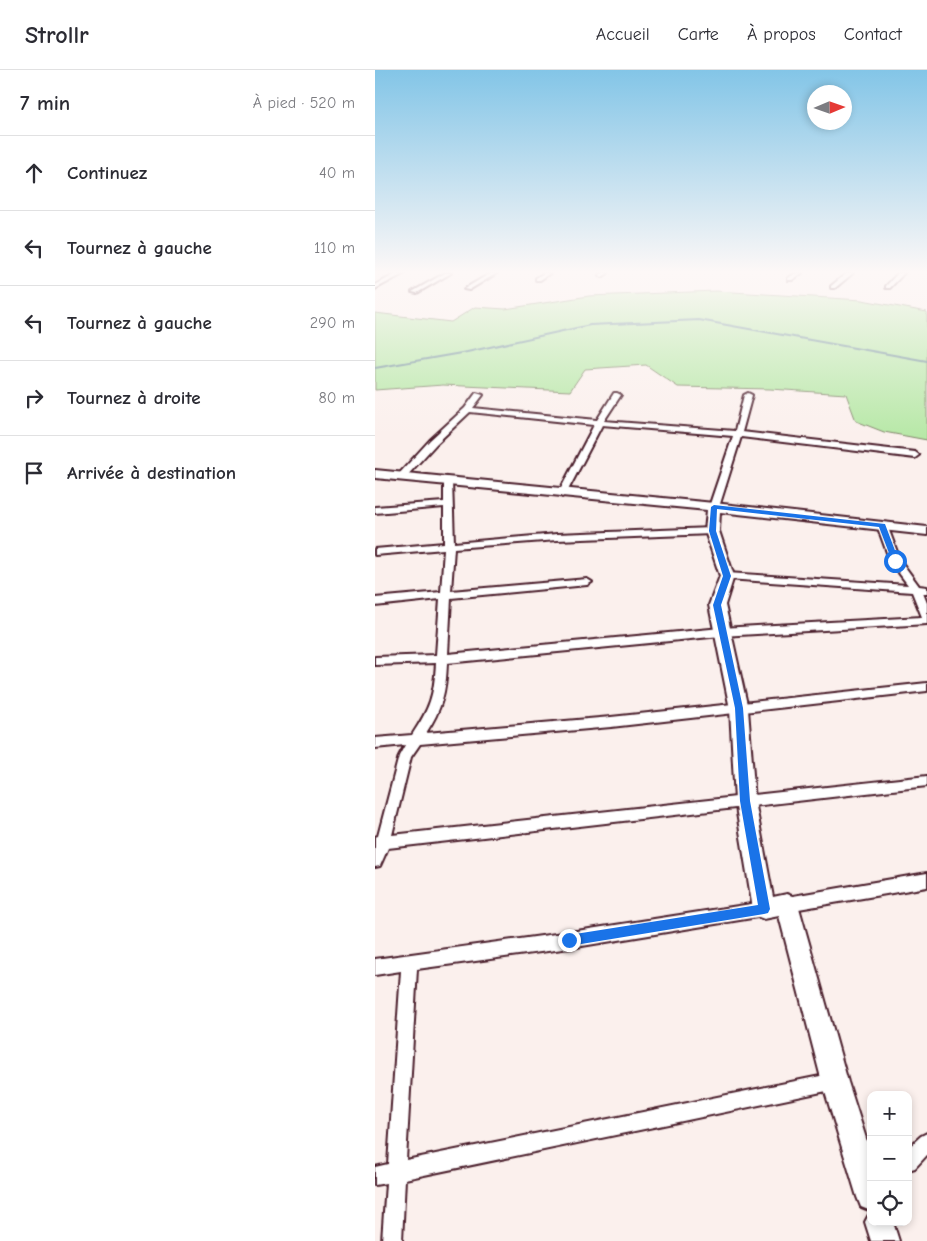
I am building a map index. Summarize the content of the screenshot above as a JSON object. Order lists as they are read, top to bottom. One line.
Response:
{"north":"right","page":{"header":"Strollr","nav":["Accueil","Carte","À propos","Contact"],"heading":["7 min","À pied · 520 m"],"list":[["Continuez","40 m"],["Tournez à gauche","110 m"],["Tournez à gauche","290 m"],["Tournez à droite","80 m"],"Arrivée à destination"],"map_buttons":["+","−"]}}
